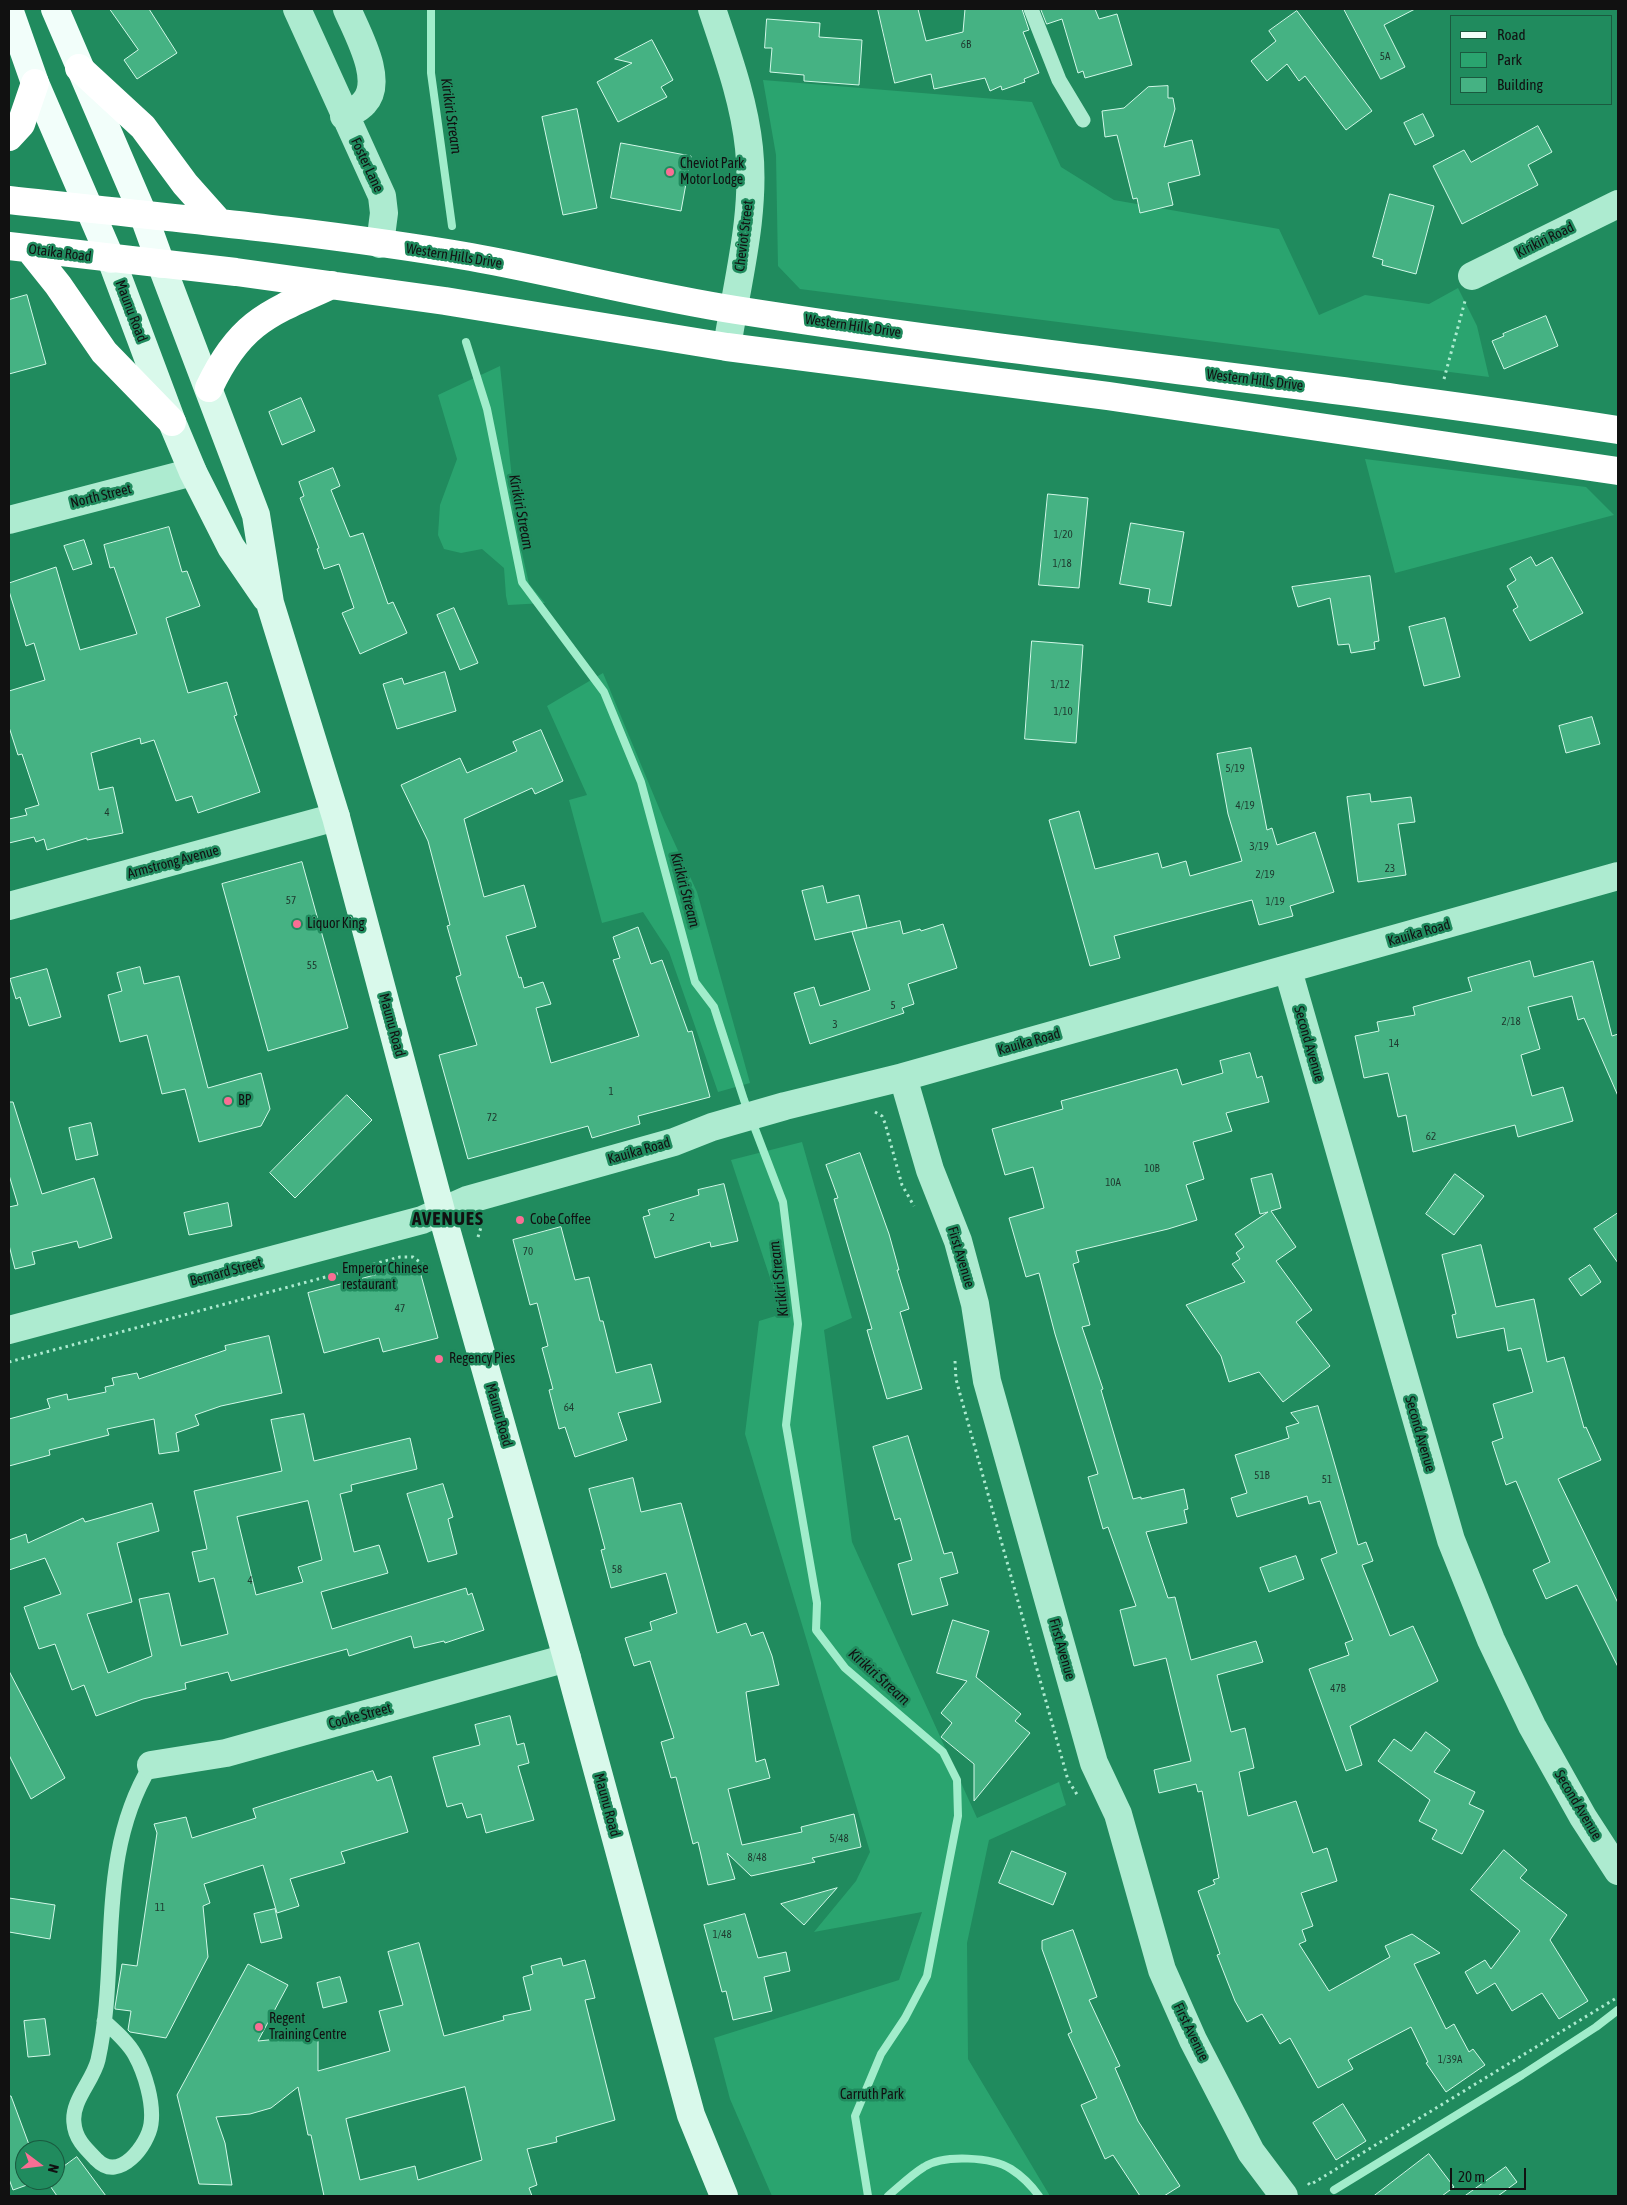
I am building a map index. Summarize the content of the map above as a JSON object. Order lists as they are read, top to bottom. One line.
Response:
{"streets":{"highway":["Otaika Road","Western Hills Drive"],"main road":["Maunu Road"],"street":["Foster Lane","Cheviot Street","Kirikiri Road","North Street","Armstrong Avenue","Kauika Road","Second Avenue","First Avenue","Bernard Street","Cooke Street"]},"crossings":[["Foster Lane","Western Hills Drive"],["Cheviot Street","Western Hills Drive"],["Otaika Road","Maunu Road"],["Western Hills Drive","Maunu Road"],["Maunu Road","North Street"],["Maunu Road","Armstrong Avenue"],["Maunu Road","Kauika Road"],["Maunu Road","Bernard Street"],["Maunu Road","Cooke Street"],["Kauika Road","Second Avenue"],["Kauika Road","First Avenue"],["Kauika Road","Bernard Street"]],"districts":["AVENUES"],"water":["Kirikiri Stream"],"parks":["Carruth Park"],"places":["Cheviot Park Motor Lodge","Liquor King","BP","Cobe Coffee","Emperor Chinese restaurant","Regency Pies","Regent Training Centre"],"house_numbers":["6B","5A","1/20","1/18","1/12","1/10","5/19","4/19","4","3/19","23","2/19","57","1/19","55","5","2/18","3","14","1","72","62","10B","10A","2","70","47","64","51B","51","58","4","47B","5/48","8/48","11","1/48","1/39A"],"legend":["Road","Park","Building"],"scale_bar":"20 m","north":"right"}
